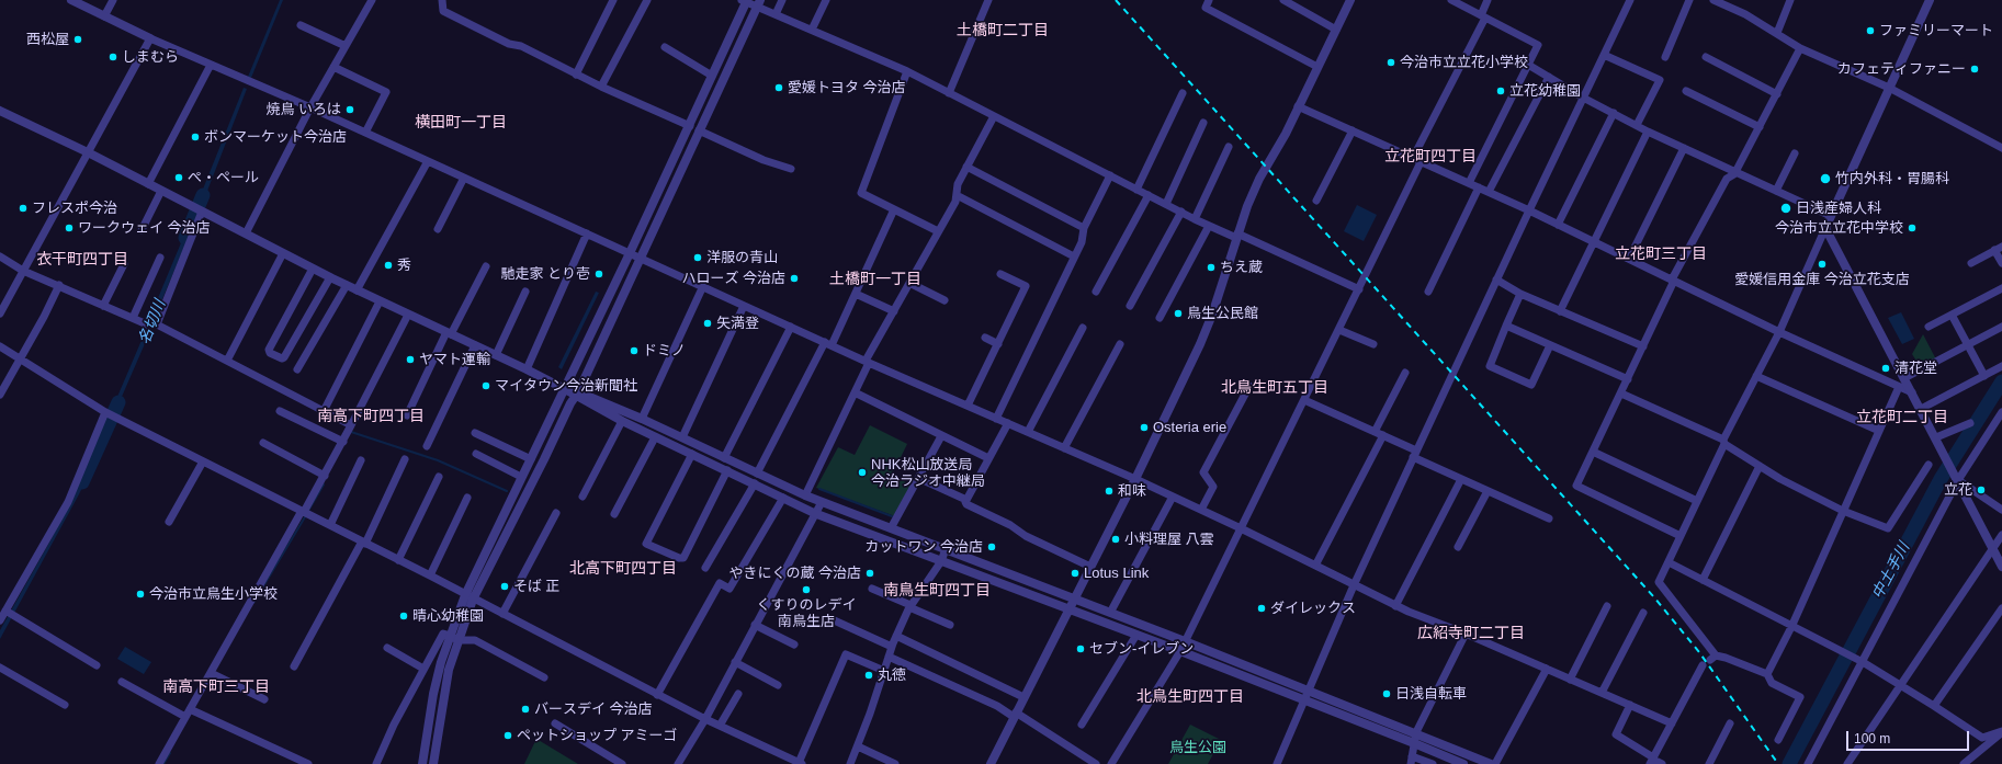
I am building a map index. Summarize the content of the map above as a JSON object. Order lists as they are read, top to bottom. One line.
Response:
{"districts":["土橋町二丁目","横田町一丁目","立花町四丁目","立花町三丁目","衣干町四丁目","土橋町一丁目","北鳥生町五丁目","南高下町四丁目","立花町二丁目","北高下町四丁目","南鳥生町四丁目","広紹寺町二丁目","南高下町三丁目","北鳥生町四丁目"],"water":["名切川","中土手川"],"parks":["鳥生公園"],"places":["ファミリーマート","西松屋","しまむら","今治市立立花小学校","カフェティファニー","愛媛トヨタ 今治店","立花幼稚園","焼鳥 いろは","ボンマーケット今治店","ぺ・ペール","竹内外科・胃腸科","フレスポ今治","日浅産婦人科","ワークウェイ 今治店","今治市立立花中学校","洋服の青山","愛媛信用金庫 今治立花支店","秀","ちえ蔵","馳走家 とり壱","ハローズ 今治店","鳥生公民館","矢満登","ドミノ","ヤマト運輸","清花堂","マイタウン今治新聞社","Osteria erie","NHK松山放送局 今治ラジオ中継局","立花","和味","小料理屋 八雲","カットワン 今治店","やきにくの蔵 今治店","Lotus Link","そば 正","くすりのレデイ 南鳥生店","今治市立鳥生小学校","ダイレックス","晴心幼稚園","セブン-イレブン","丸徳","日浅自転車","バースデイ 今治店","ペットショップ アミーゴ"],"scale_bar":"100 m"}
